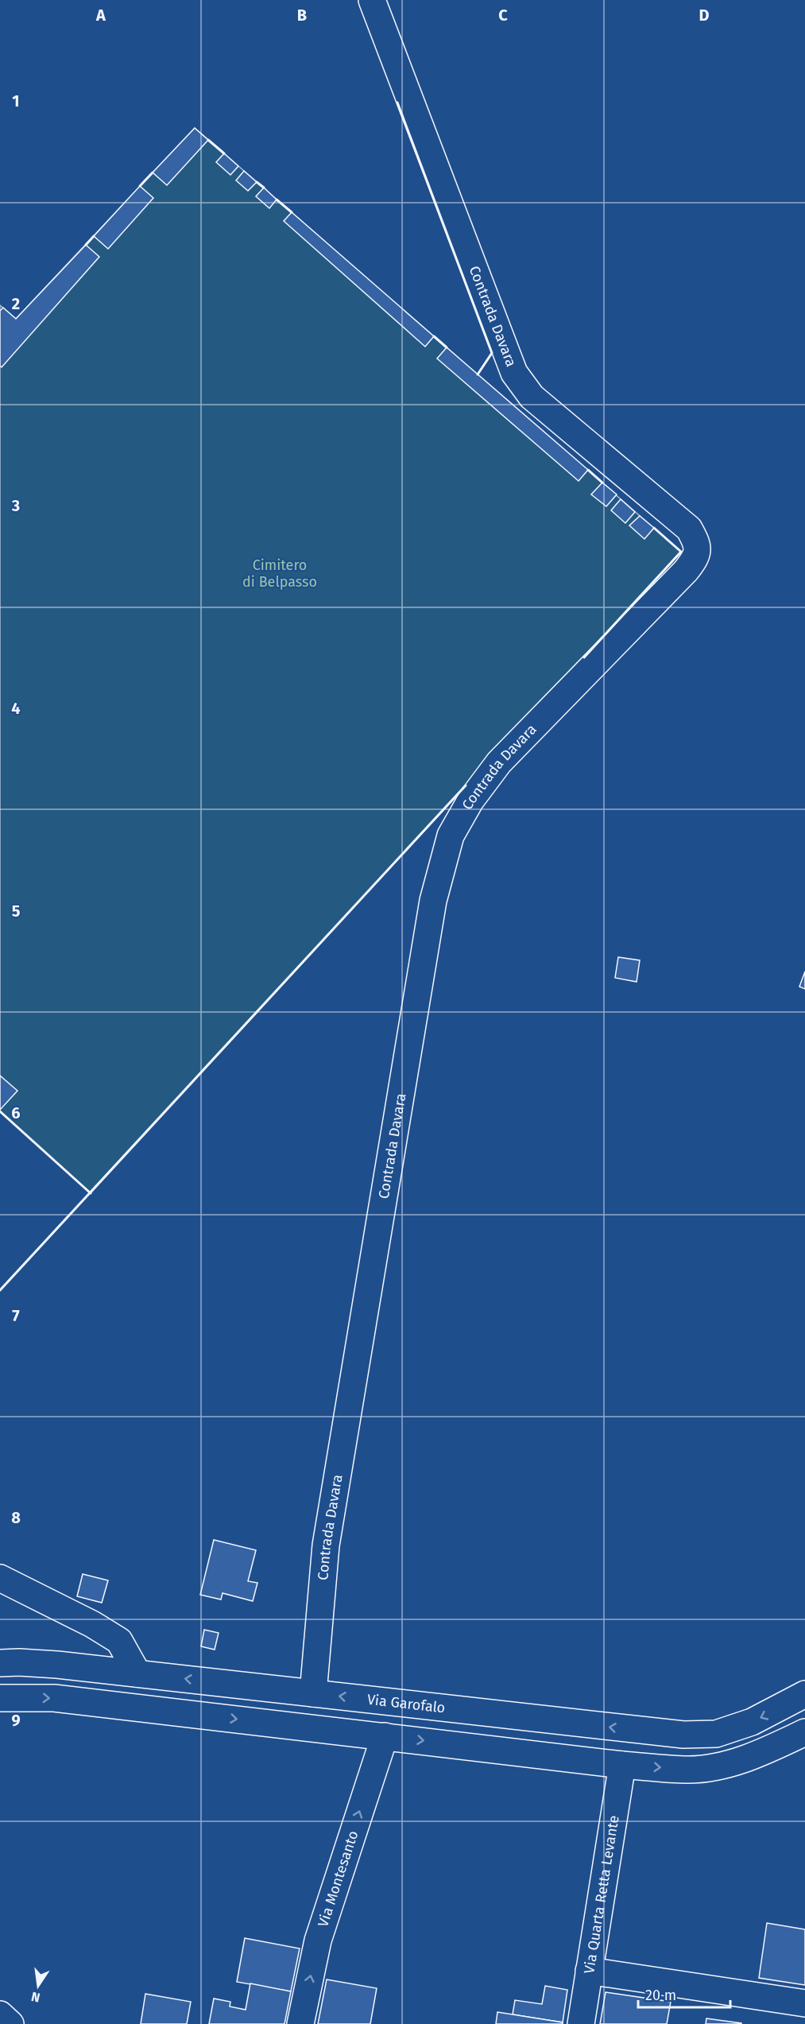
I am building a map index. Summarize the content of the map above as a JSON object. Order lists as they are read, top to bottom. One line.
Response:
{"streets":{"street":["Contrada Davara","Via Garofalo","Via Montesanto","Via Quarta Retta Levante"]},"crossings":[["Contrada Davara","Via Garofalo"]],"one_way":["Via Montesanto"],"parks":["Cimitero di Belpasso"],"scale_bar":"20 m","north":"bottom","grid":{"columns":["A","B","C","D"],"rows":["1","2","3","4","5","6","7","8","9"]}}
